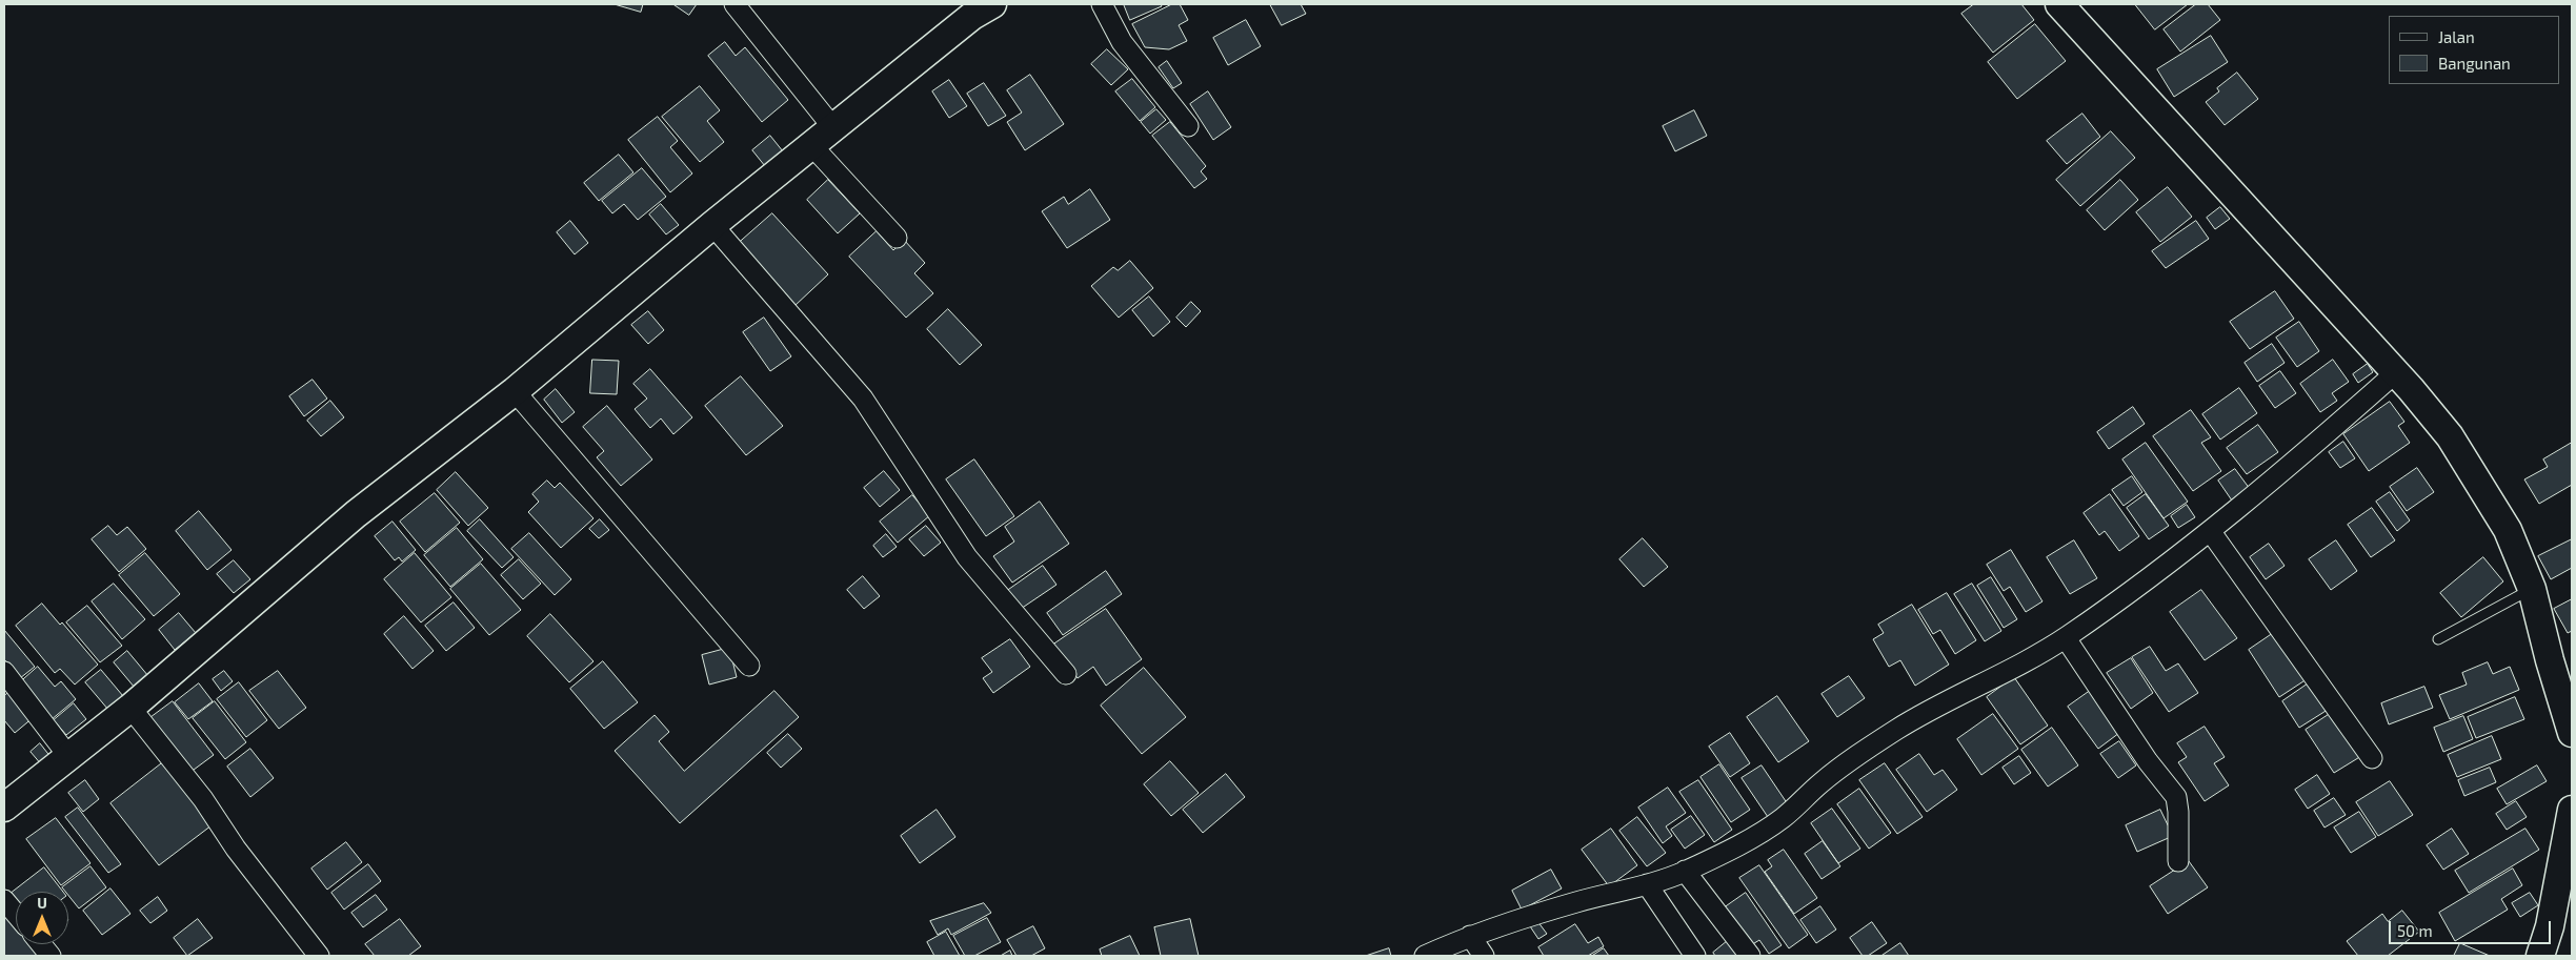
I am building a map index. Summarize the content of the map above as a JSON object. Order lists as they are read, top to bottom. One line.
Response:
{"legend":["Jalan","Bangunan"],"scale_bar":"50 m","north":"top"}
